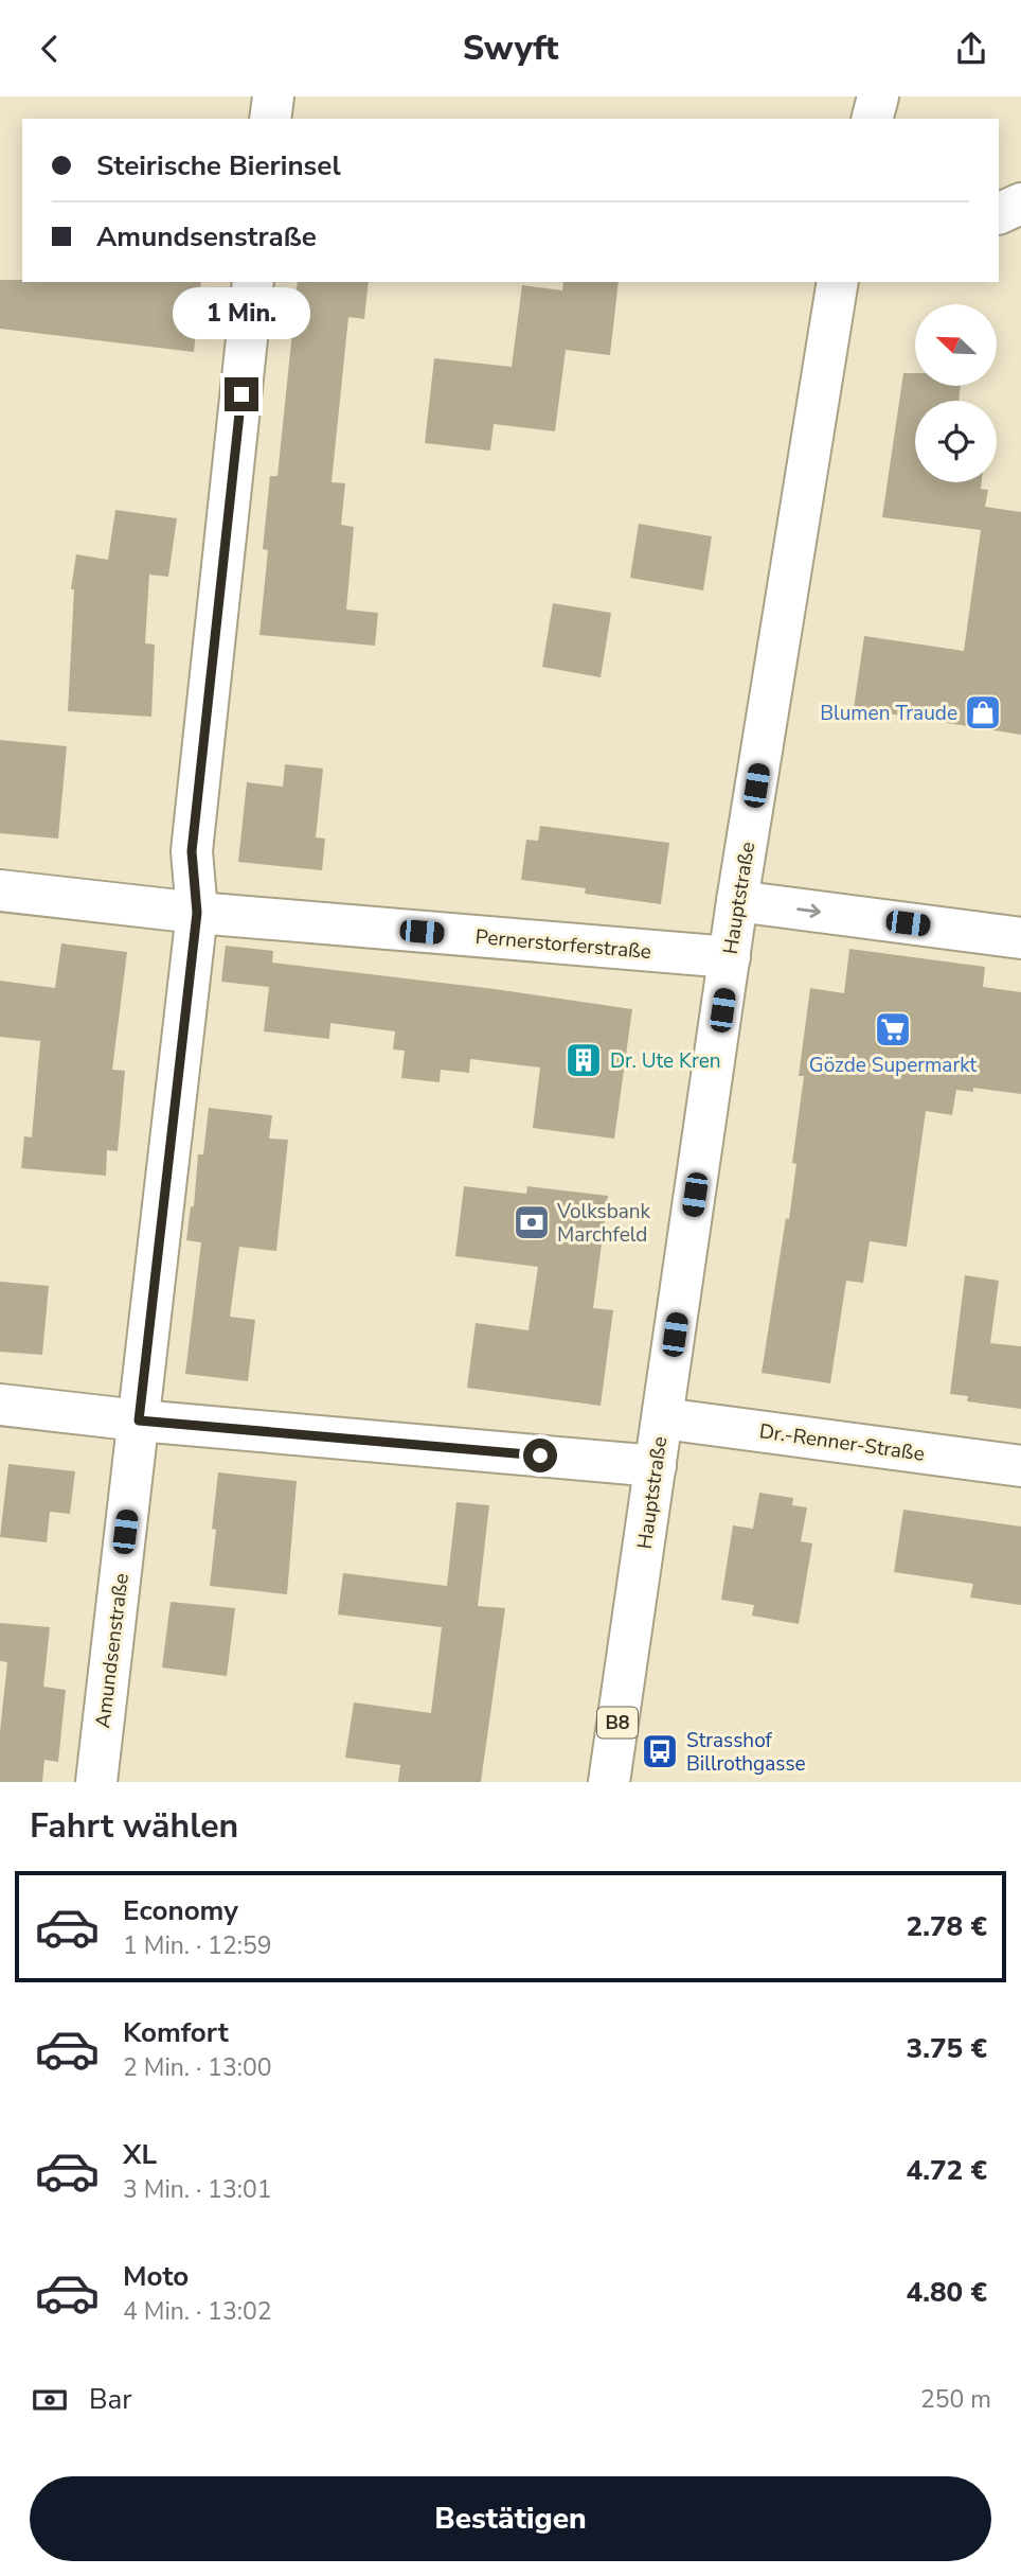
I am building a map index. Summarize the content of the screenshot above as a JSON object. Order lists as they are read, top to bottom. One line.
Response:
{"streets":{"street":["Hauptstraße","Pernerstorferstraße","Dr.-Renner-Straße","Amundsenstraße","B8"]},"crossings":[["Hauptstraße","Pernerstorferstraße"],["Hauptstraße","Dr.-Renner-Straße"],["Pernerstorferstraße","Amundsenstraße"]],"places":{"shop":["Blumen Traude"],"supermarket":["Gözde Supermarkt"],"building":["Dr. Ute Kren"],"bank":["Volksbank Marchfeld"],"bus stop":["Strasshof Billrothgasse"]},"north":"top left","page":{"header":"Swyft","banner":["Steirische Bierinsel","Amundsenstraße"],"bubble":"1 Min.","heading":"Fahrt wählen","list":[{"name":"Economy","note":"1 Min. · 12:59","value":"2.78 €"},{"name":"Komfort","note":"2 Min. · 13:00","value":"3.75 €"},{"name":"XL","note":"3 Min. · 13:01","value":"4.72 €"},{"name":"Moto","note":"4 Min. · 13:02","value":"4.80 €"}],"pay":["Bar","250 m"],"buttons":"Bestätigen"}}
